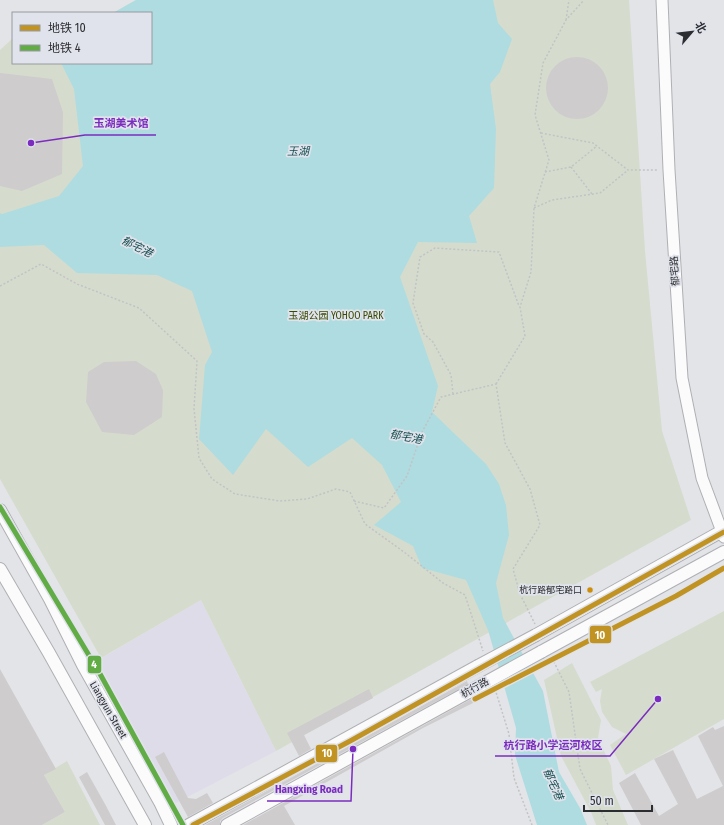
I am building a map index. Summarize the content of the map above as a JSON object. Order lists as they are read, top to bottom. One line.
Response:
{"streets":{"main road":["杭行路","Liangyun Street"],"street":["郁宅路"]},"crossings":[["郁宅路","杭行路"]],"water":["玉湖","郁宅港"],"parks":["玉湖公园 YOHOO PARK"],"places":["玉湖美术馆","杭行路郁宅路口","杭行路小学运河校区","Hangxing Road"],"lines":["metro line 4","metro line 10"],"legend":["地铁 10","地铁 4"],"scale_bar":"50 m","north":"top right"}
